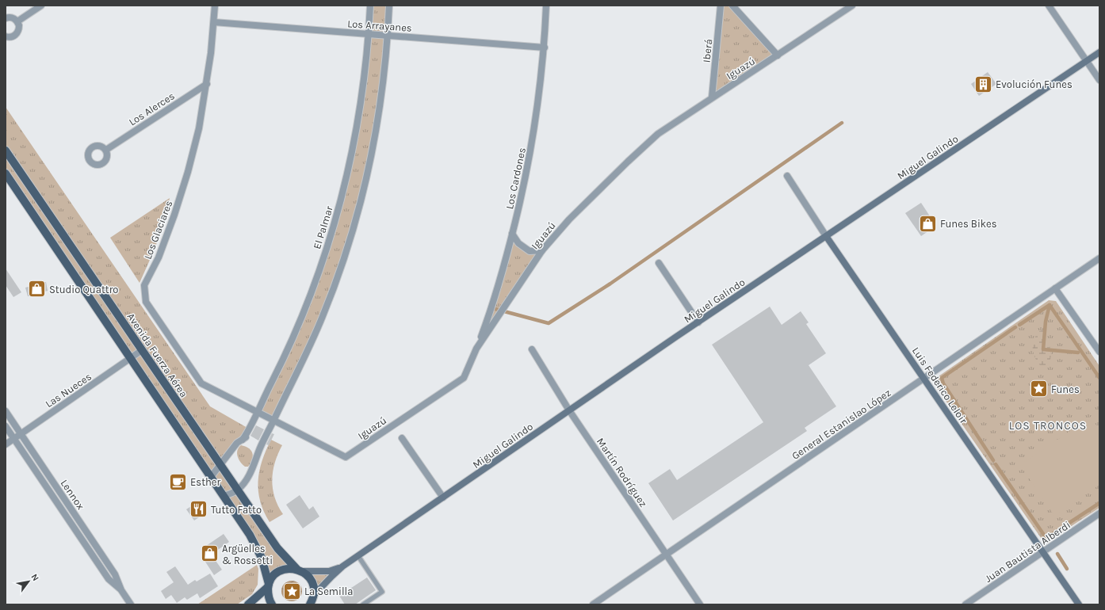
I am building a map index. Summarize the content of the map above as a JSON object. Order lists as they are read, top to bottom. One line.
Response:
{"streets":{"main road":["Miguel Galindo","Avenida Fuerza Aérea","Luis Federico Leloir"],"street":["Los Arrayanes","Iberá","Iguazú","Los Alerces","Los Cardones","El Palmar","Los Glaciares","Las Nueces","General Estanislao López","Martín Rodríguez","Lennox","Juan Bautista Alberdi"]},"crossings":[["Los Arrayanes","Los Cardones"],["Los Arrayanes","El Palmar"],["Los Arrayanes","Los Glaciares"],["Iberá","Iguazú"],["Iguazú","Los Cardones"],["Iguazú","Los Glaciares"],["Los Alerces","Los Glaciares"],["Miguel Galindo","Avenida Fuerza Aérea"],["Miguel Galindo","Luis Federico Leloir"],["Miguel Galindo","Martín Rodríguez"],["El Palmar","Los Glaciares"],["El Palmar","Avenida Fuerza Aérea"],["Avenida Fuerza Aérea","Las Nueces"],["Luis Federico Leloir","General Estanislao López"],["Luis Federico Leloir","Juan Bautista Alberdi"],["Las Nueces","Lennox"],["General Estanislao López","Martín Rodríguez"]],"districts":["LOS TRONCOS"],"places":{"building":["Evolución Funes"],"shop":["Funes Bikes","Studio Quattro","Argüelles & Rossetti"],"place":["Funes","La Semilla"],"cafe":["Esther"],"restaurant":["Tutto Fatto"]},"north":"top right"}
